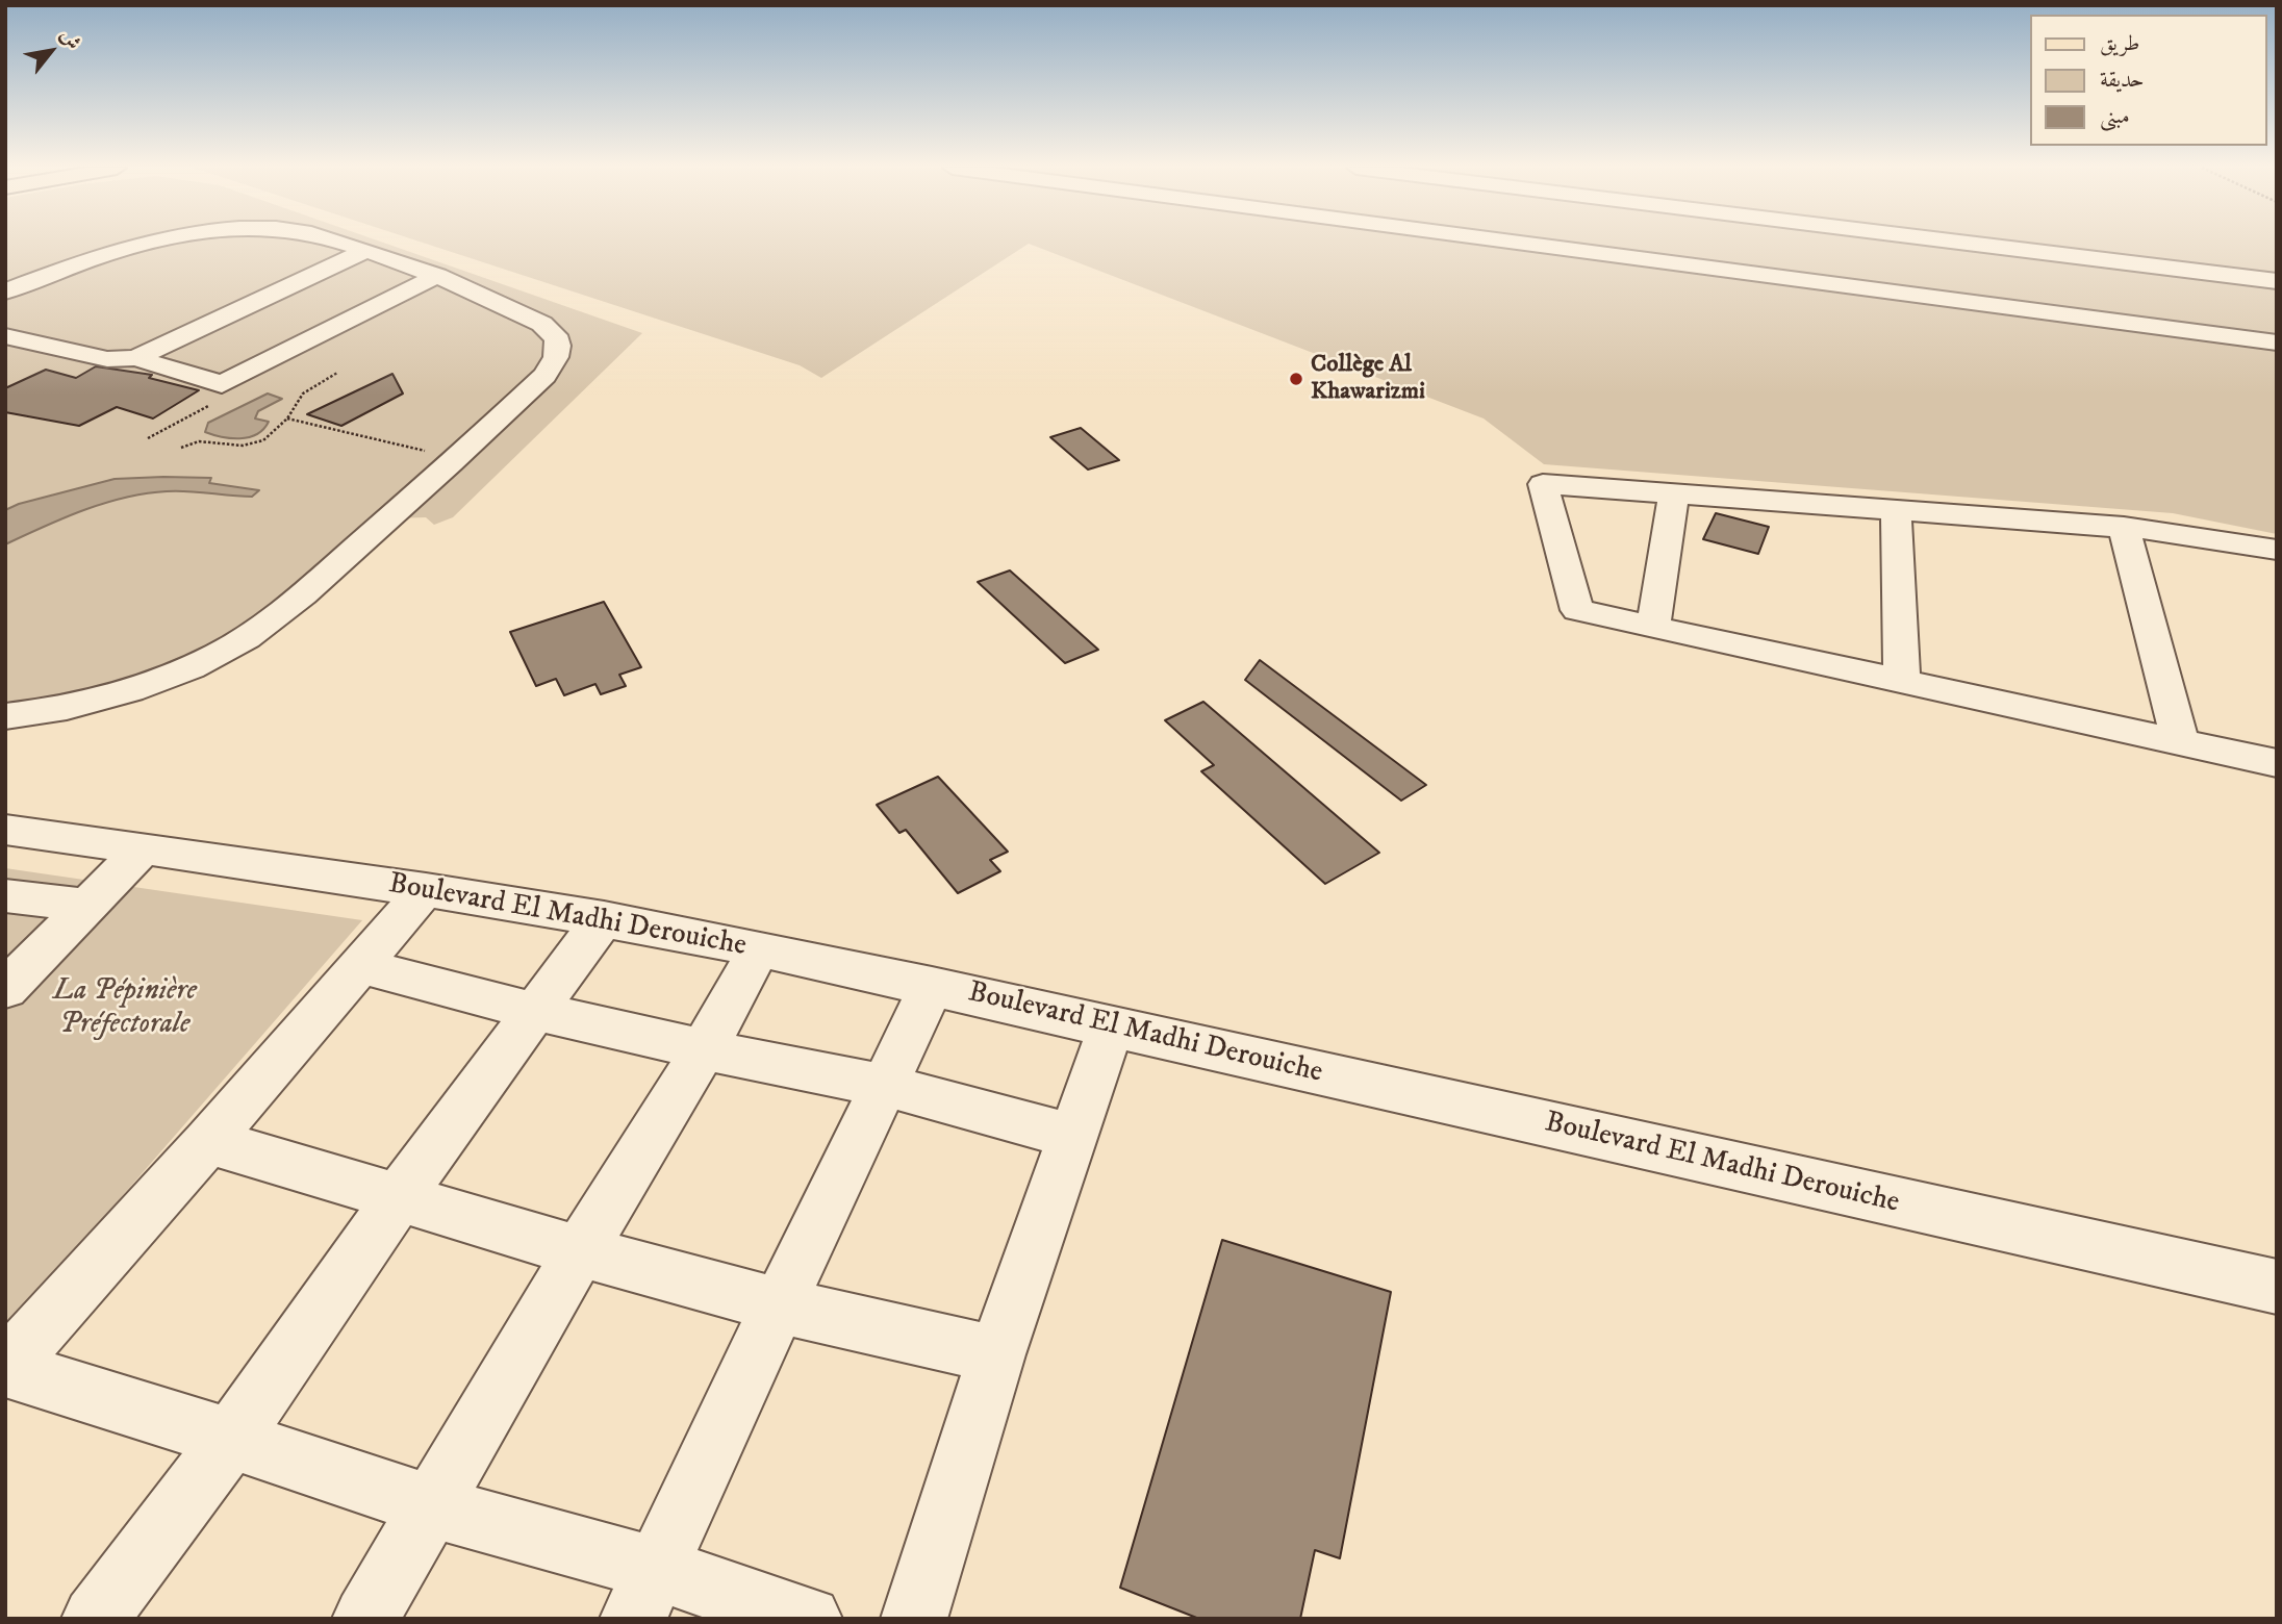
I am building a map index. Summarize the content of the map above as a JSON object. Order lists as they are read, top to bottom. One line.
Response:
{"streets":{"street":["Boulevard El Madhi Derouiche"]},"parks":["La Pépinière Préfectorale"],"places":["Collège Al Khawarizmi"],"legend":["طريق","حديقة","مبنى"],"north":"top right"}
